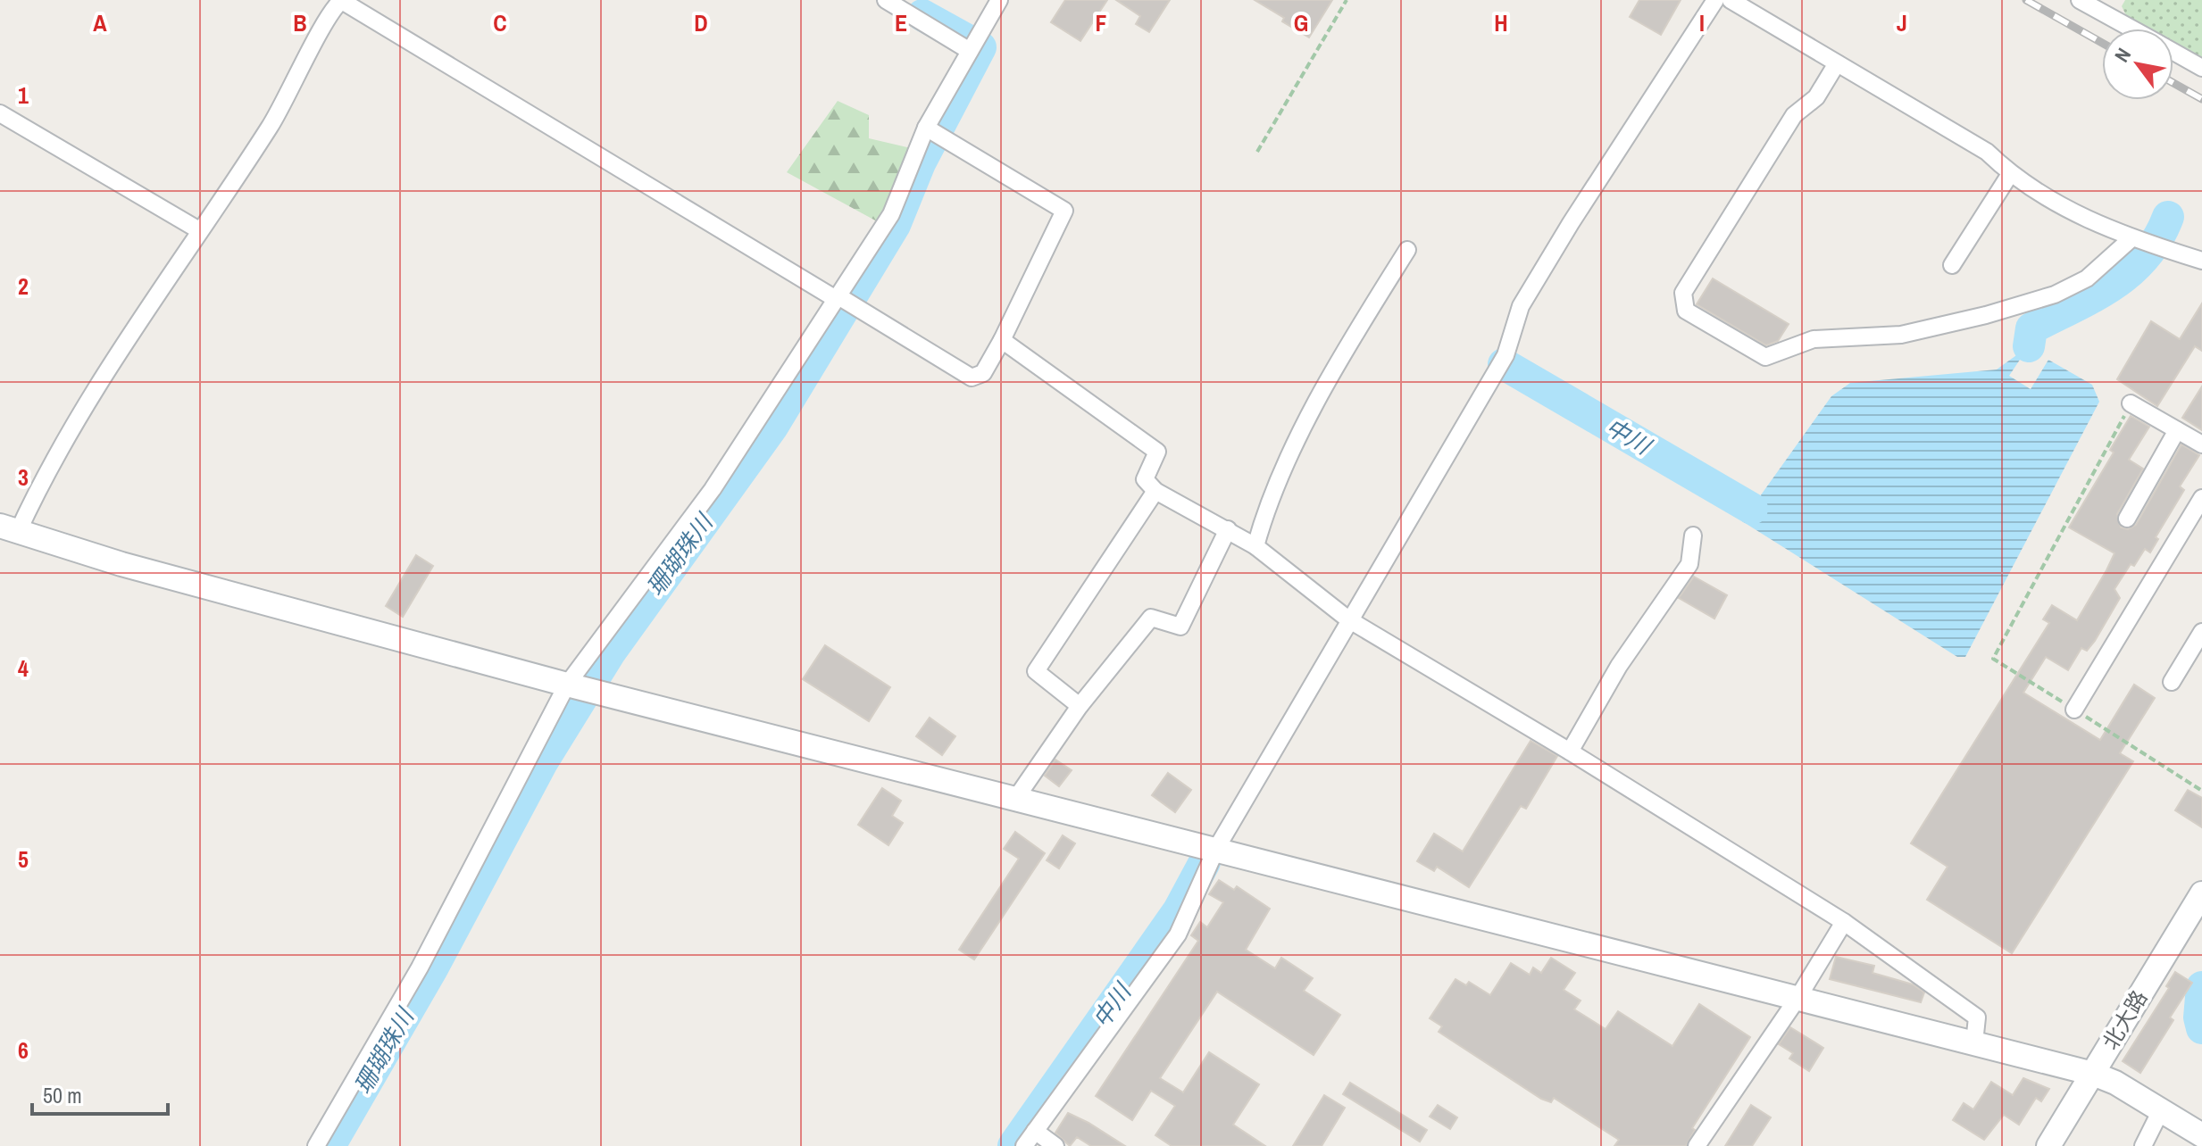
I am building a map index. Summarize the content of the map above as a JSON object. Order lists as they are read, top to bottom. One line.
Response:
{"streets":{"street":["北大路"]},"water":["中川","珊瑚珠川"],"scale_bar":"50 m","north":"top left","grid":{"columns":["A","B","C","D","E","F","G","H","I","J"],"rows":["1","2","3","4","5","6"]}}
